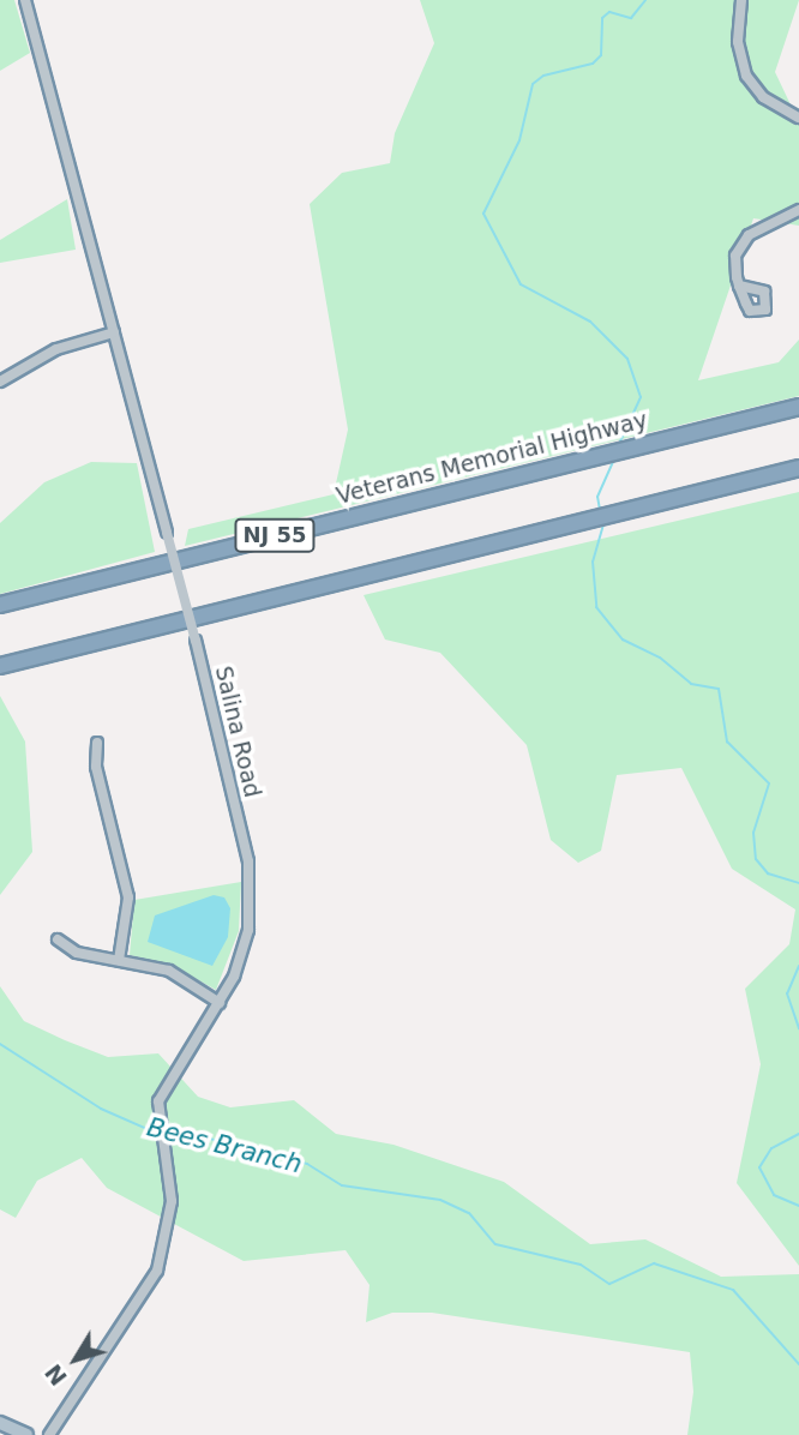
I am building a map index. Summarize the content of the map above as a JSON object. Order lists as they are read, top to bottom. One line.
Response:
{"streets":{"highway":["Veterans Memorial Highway","NJ 55"],"street":["Salina Road"]},"water":["Bees Branch"],"north":"bottom left"}
